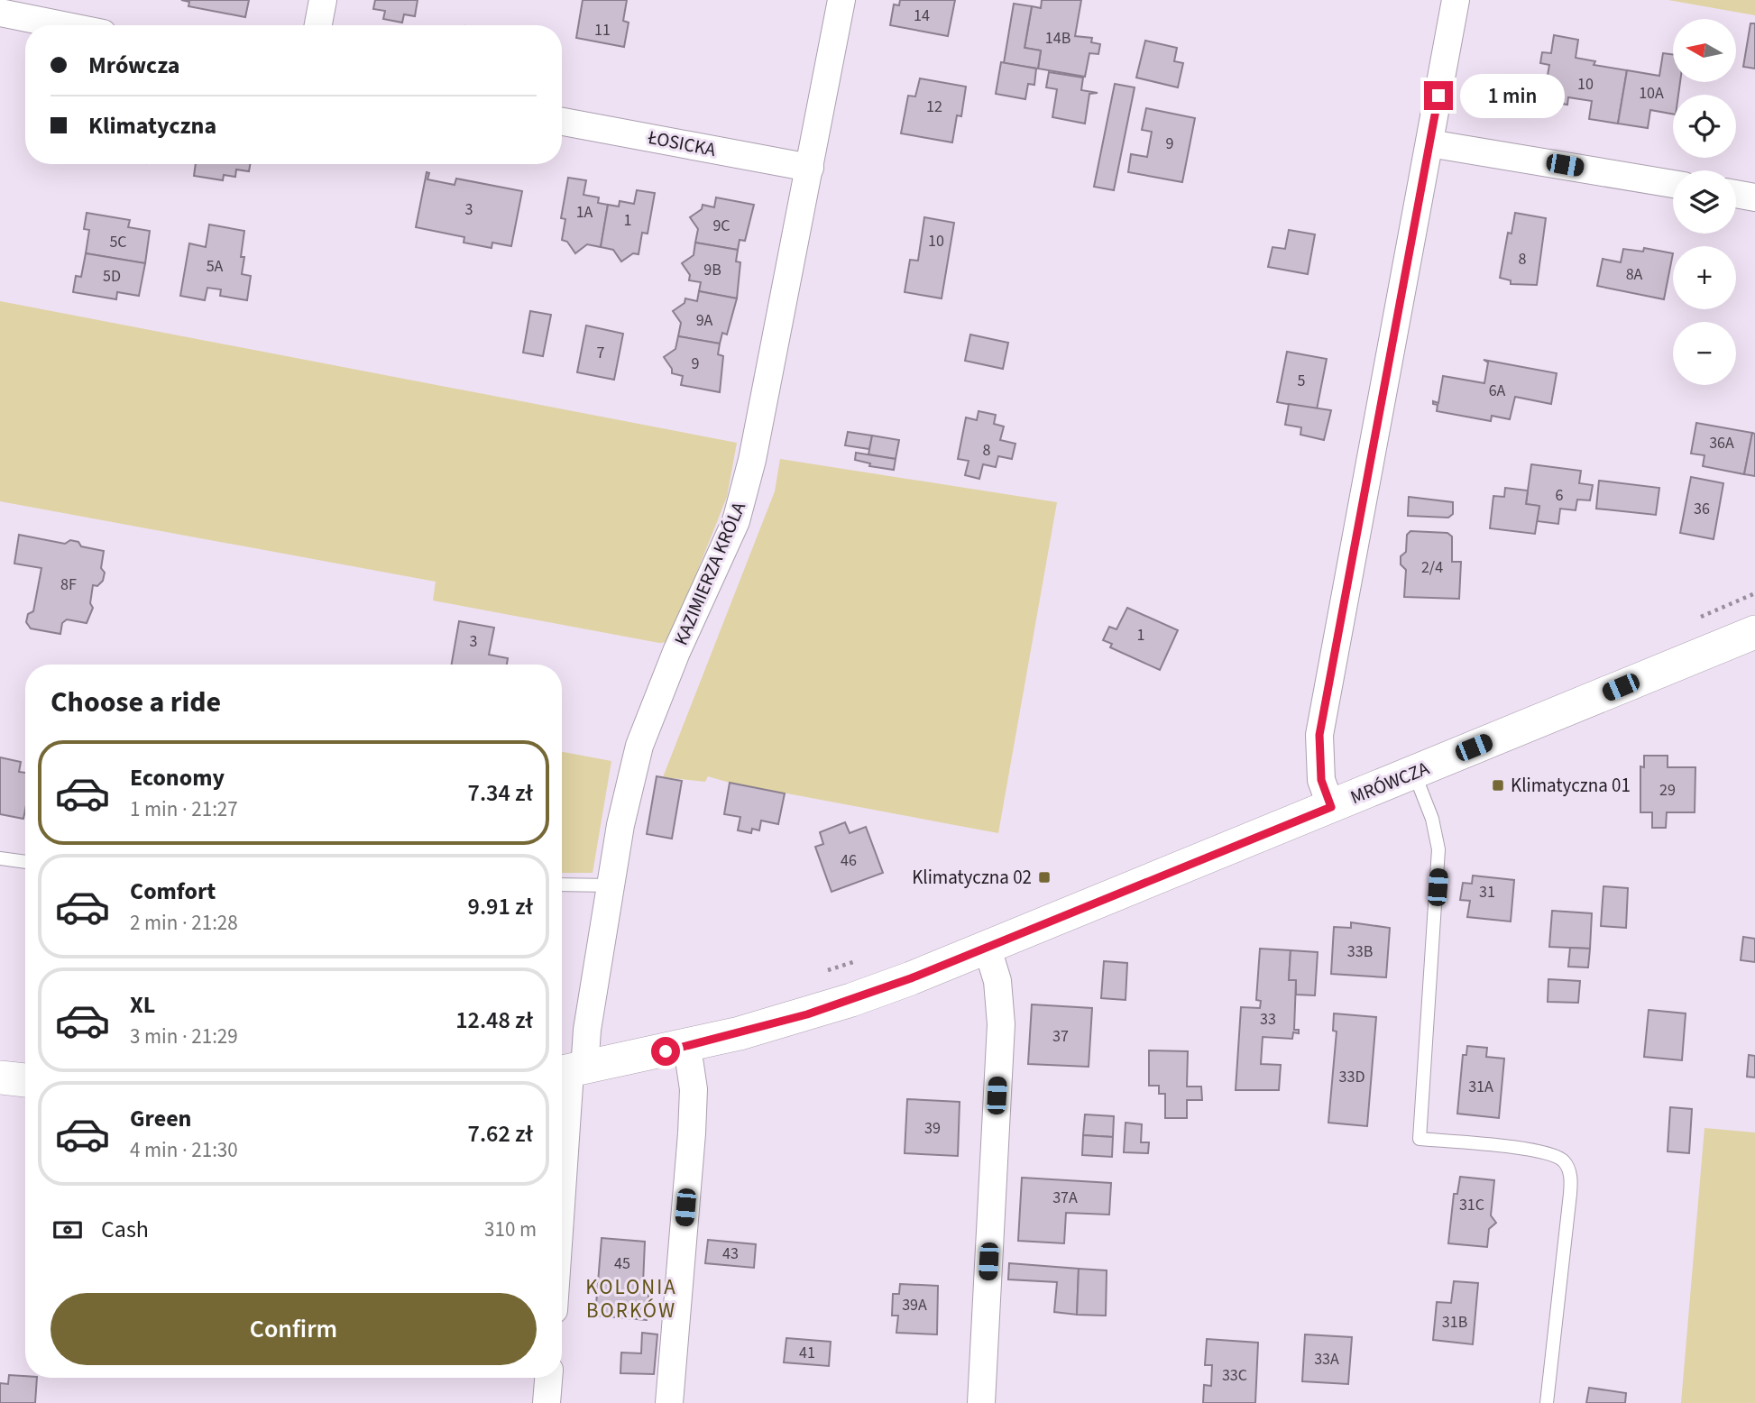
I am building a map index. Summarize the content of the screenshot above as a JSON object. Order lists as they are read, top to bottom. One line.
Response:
{"streets":{"street":["ŁOSICKA","KAZIMIERZA KRÓLA","MRÓWCZA"]},"crossings":[["ŁOSICKA","KAZIMIERZA KRÓLA"],["KAZIMIERZA KRÓLA","MRÓWCZA"]],"districts":["KOLONIA BORKÓW"],"places":{"transit":["Klimatyczna 01","Klimatyczna 02"]},"house_numbers":["14","11","14B","10","10A","12","9","3","1A","1","9C","10","5C","8","5A","9B","8A","5D","9A","7","9","5","6A","36A","8","6","36","2/4","8F","1","3","29","46","31","33B","33","37","33D","31A","39","37A","31C","43","45","39A","31B","41","33A","33C"],"north":"left","page":{"map_buttons":["+","−"],"banner":["Mrówcza","Klimatyczna"],"bubble":"1 min","heading":"Choose a ride","list":[{"name":"Economy","note":"1 min · 21:27","value":"7.34 zł"},{"name":"Comfort","note":"2 min · 21:28","value":"9.91 zł"},{"name":"XL","note":"3 min · 21:29","value":"12.48 zł"},{"name":"Green","note":"4 min · 21:30","value":"7.62 zł"}],"pay":["Cash","310 m"],"buttons":"Confirm"}}
